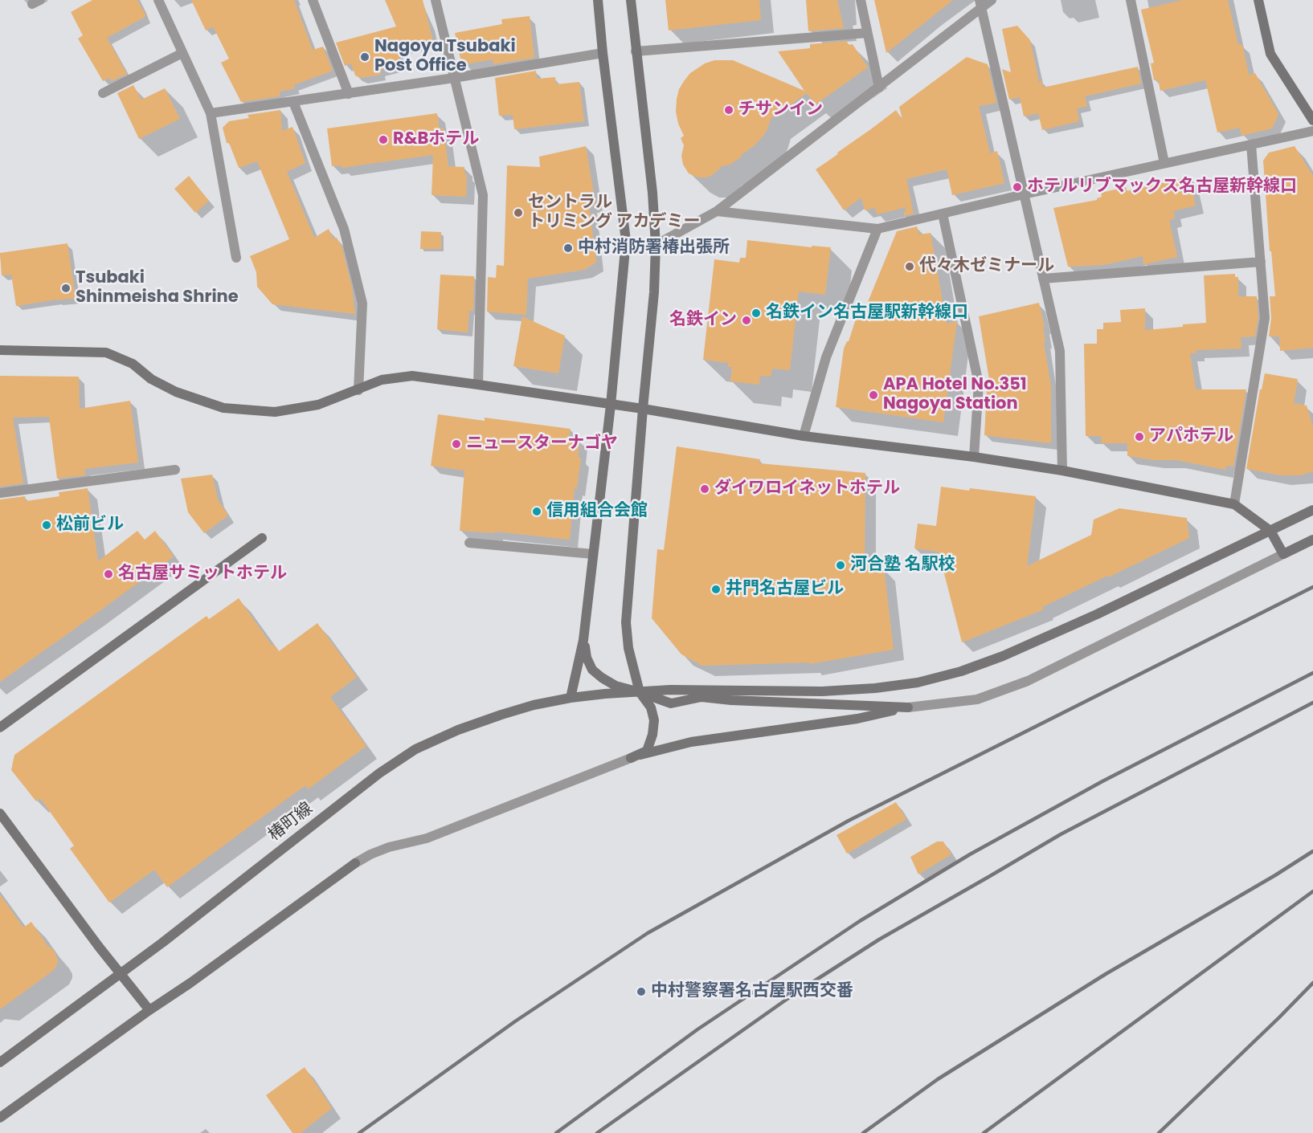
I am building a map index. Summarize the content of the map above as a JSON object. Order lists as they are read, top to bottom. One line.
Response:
{"streets":{"street":["椿町線"]},"places":["Nagoya Tsubaki Post Office","チサンイン","R&Bホテル","ホテルリブマックス名古屋新幹線口","セントラル トリミング アカデミー","中村消防署椿出張所","代々木ゼミナール","Tsubaki Shinmeisha Shrine","名鉄イン名古屋駅新幹線口","名鉄イン","APA Hotel No.351 Nagoya Station","アパホテル","ニュースターナゴヤ","ダイワロイネットホテル","信用組合会館","松前ビル","河合塾 名駅校","名古屋サミットホテル","井門名古屋ビル","中村警察署名古屋駅西交番"]}
